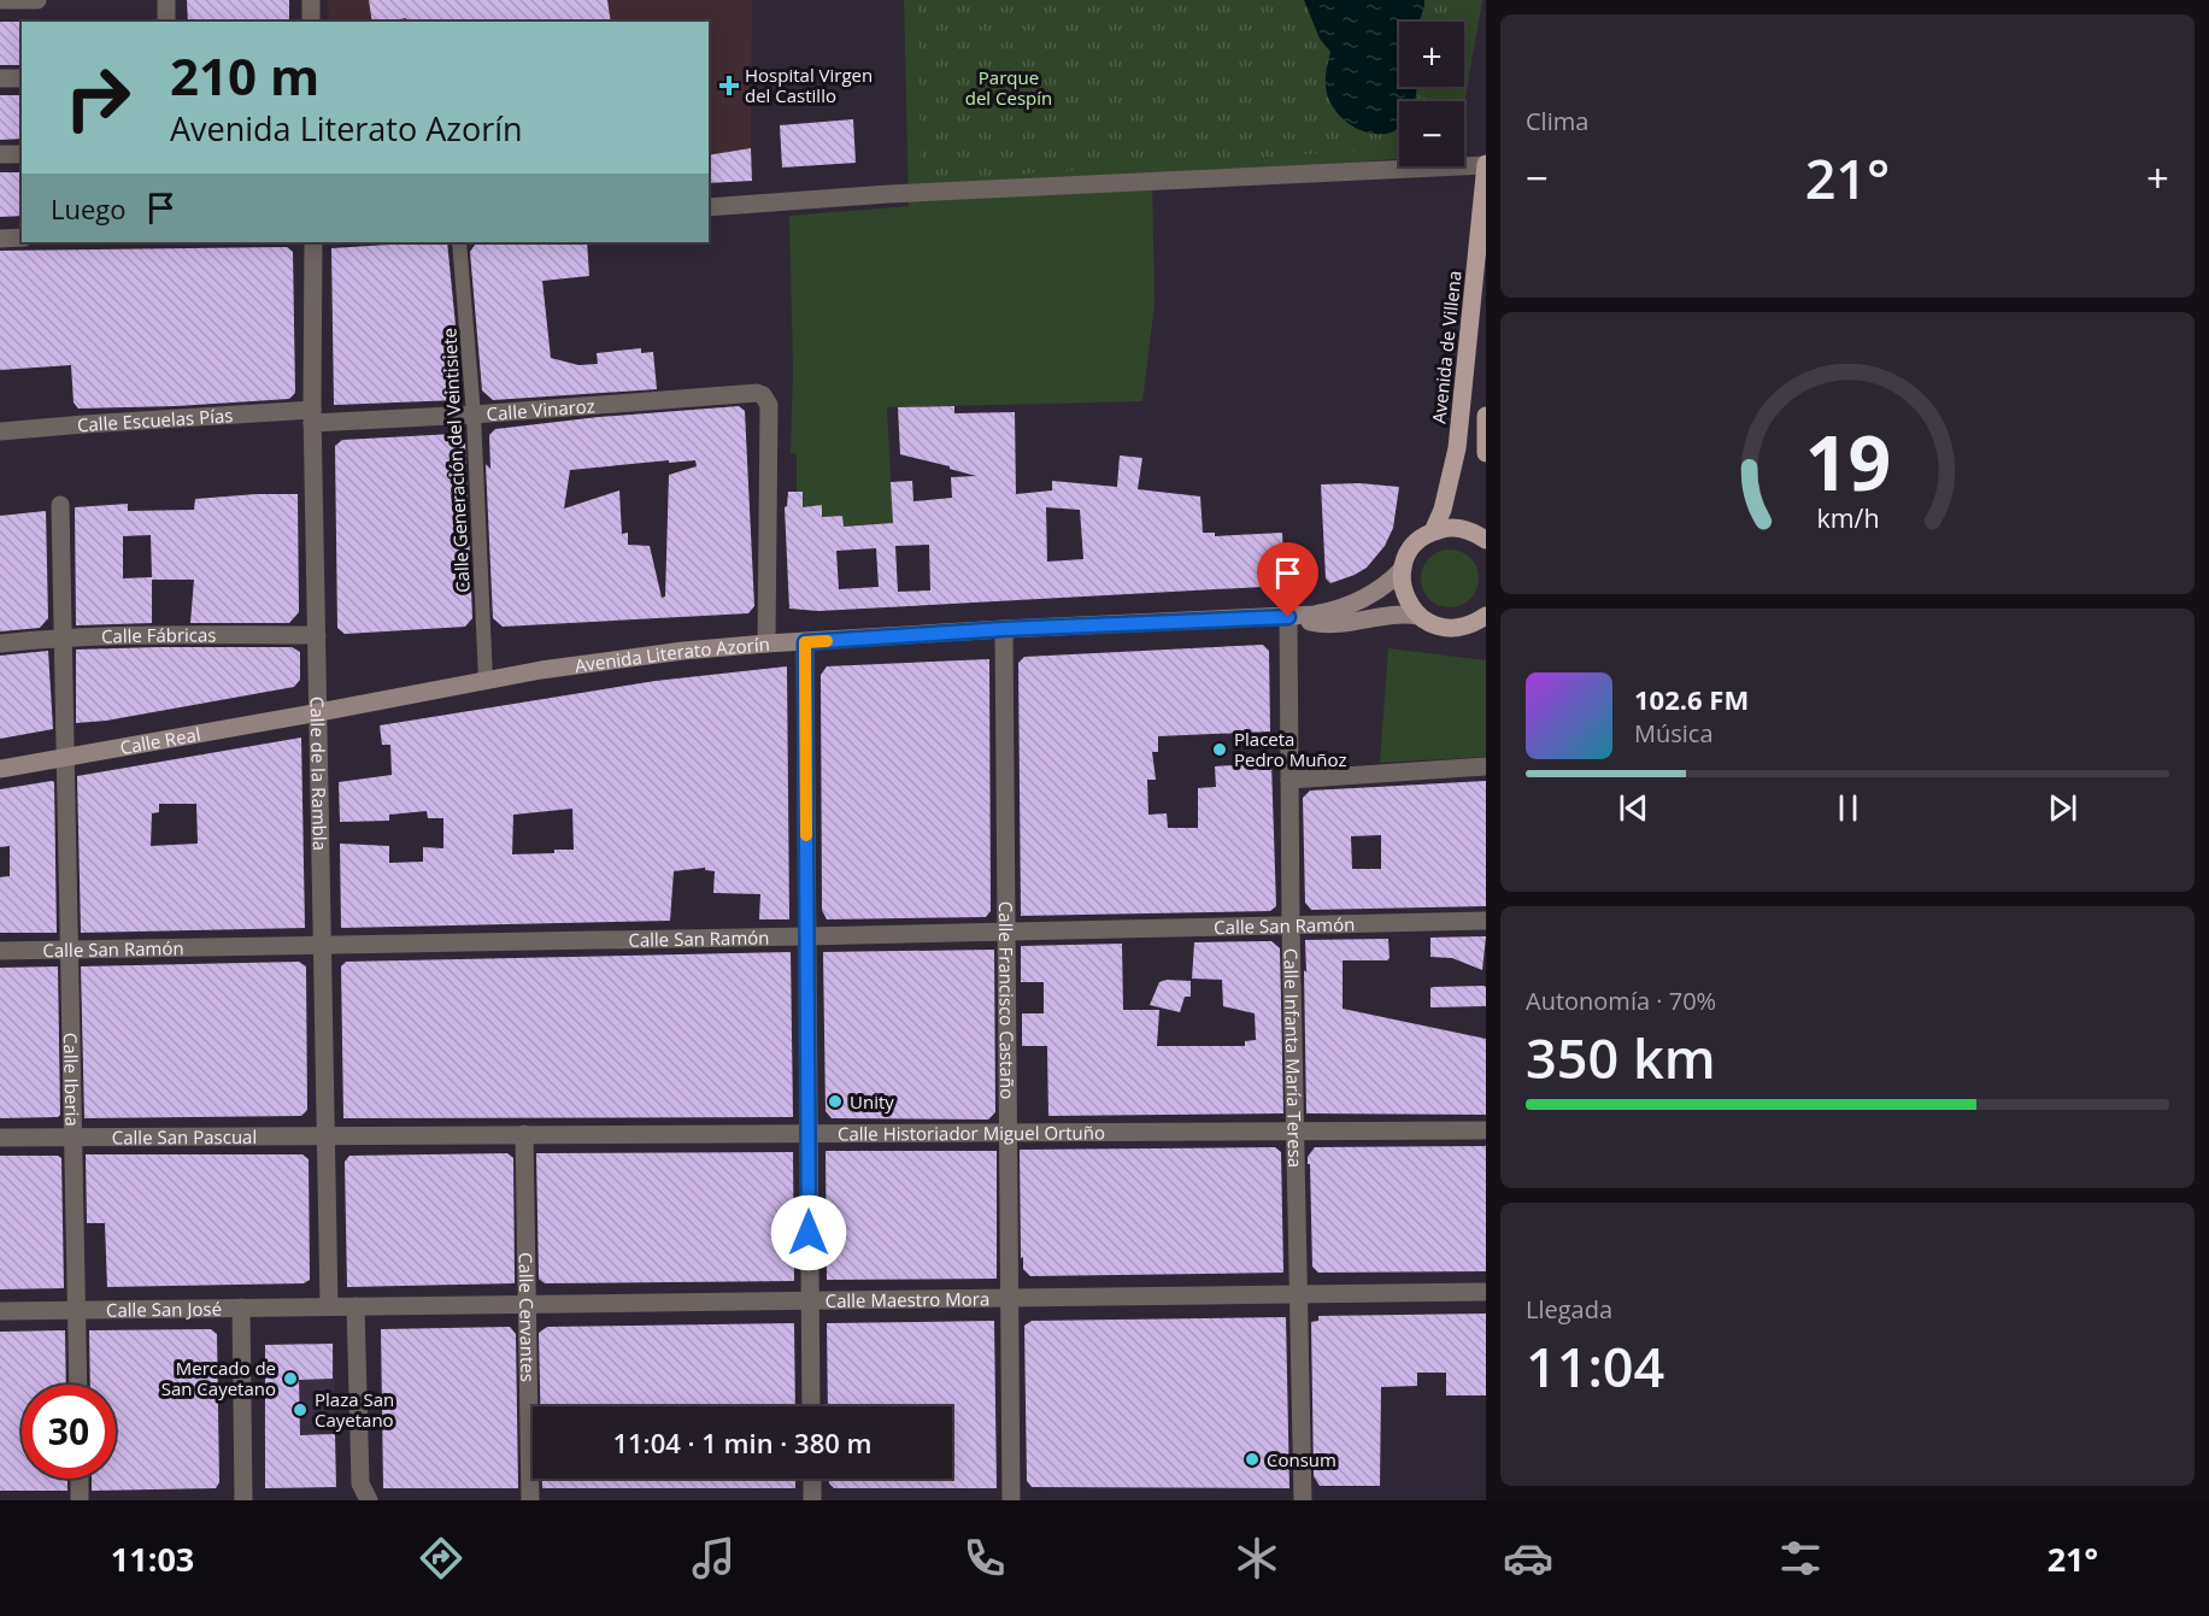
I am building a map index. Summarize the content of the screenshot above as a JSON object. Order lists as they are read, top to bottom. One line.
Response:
{"streets":{"main road":["Avenida de Villena","Avenida Literato Azorín","Calle Real"],"street":["Calle Vinaroz","Calle Escuelas Pías","Calle Generación del Veintisiete","Calle Fábricas","Calle de la Rambla","Calle San Ramón","Calle Francisco Castaño","Calle Infanta María Teresa","Calle Iberia","Calle Historiador Miguel Ortuño","Calle San Pascual","Calle Maestro Mora","Calle San José","Calle Cervantes"]},"crossings":[["Calle Vinaroz","Calle Escuelas Pías"],["Calle Vinaroz","Calle Generación del Veintisiete"],["Calle Vinaroz","Avenida Literato Azorín"],["Calle Vinaroz","Calle de la Rambla"],["Calle Escuelas Pías","Calle de la Rambla"],["Calle Generación del Veintisiete","Avenida Literato Azorín"],["Calle Fábricas","Calle de la Rambla"],["Calle Fábricas","Calle Iberia"],["Avenida Literato Azorín","Calle Real"],["Avenida Literato Azorín","Calle de la Rambla"],["Avenida Literato Azorín","Calle Francisco Castaño"],["Avenida Literato Azorín","Calle Infanta María Teresa"],["Calle Real","Calle de la Rambla"],["Calle Real","Calle Iberia"],["Calle de la Rambla","Calle San Ramón"],["Calle de la Rambla","Calle Historiador Miguel Ortuño"],["Calle de la Rambla","Calle San Pascual"],["Calle de la Rambla","Calle Maestro Mora"],["Calle de la Rambla","Calle San José"],["Calle San Ramón","Calle Francisco Castaño"],["Calle San Ramón","Calle Infanta María Teresa"],["Calle San Ramón","Calle Iberia"],["Calle Francisco Castaño","Calle Historiador Miguel Ortuño"],["Calle Francisco Castaño","Calle Maestro Mora"],["Calle Infanta María Teresa","Calle Historiador Miguel Ortuño"],["Calle Infanta María Teresa","Calle Maestro Mora"],["Calle Iberia","Calle San Pascual"],["Calle Iberia","Calle San José"],["Calle Historiador Miguel Ortuño","Calle San Pascual"],["Calle Historiador Miguel Ortuño","Calle Cervantes"],["Calle Maestro Mora","Calle San José"],["Calle Maestro Mora","Calle Cervantes"]],"parks":["Parque del Cespín"],"places":{"health":["Hospital Virgen del Castillo"],"other":["Placeta Pedro Muñoz","Unity","Mercado de San Cayetano","Plaza San Cayetano","Consum"]},"page":{"tile":["Clima",["Autonomía · 70%","350 km"],["Llegada","11:04"]],"map_buttons":["+","−"],"turn":["210 m","Avenida Literato Azorín"],"heat":["−","21°","+"],"then":"Luego","song":["102.6 FM","Música"],"limit":"30","trip":"11:04 · 1 min · 380 m","tabs":["11:03","21°"],"gauge":["19","km/h"]}}
